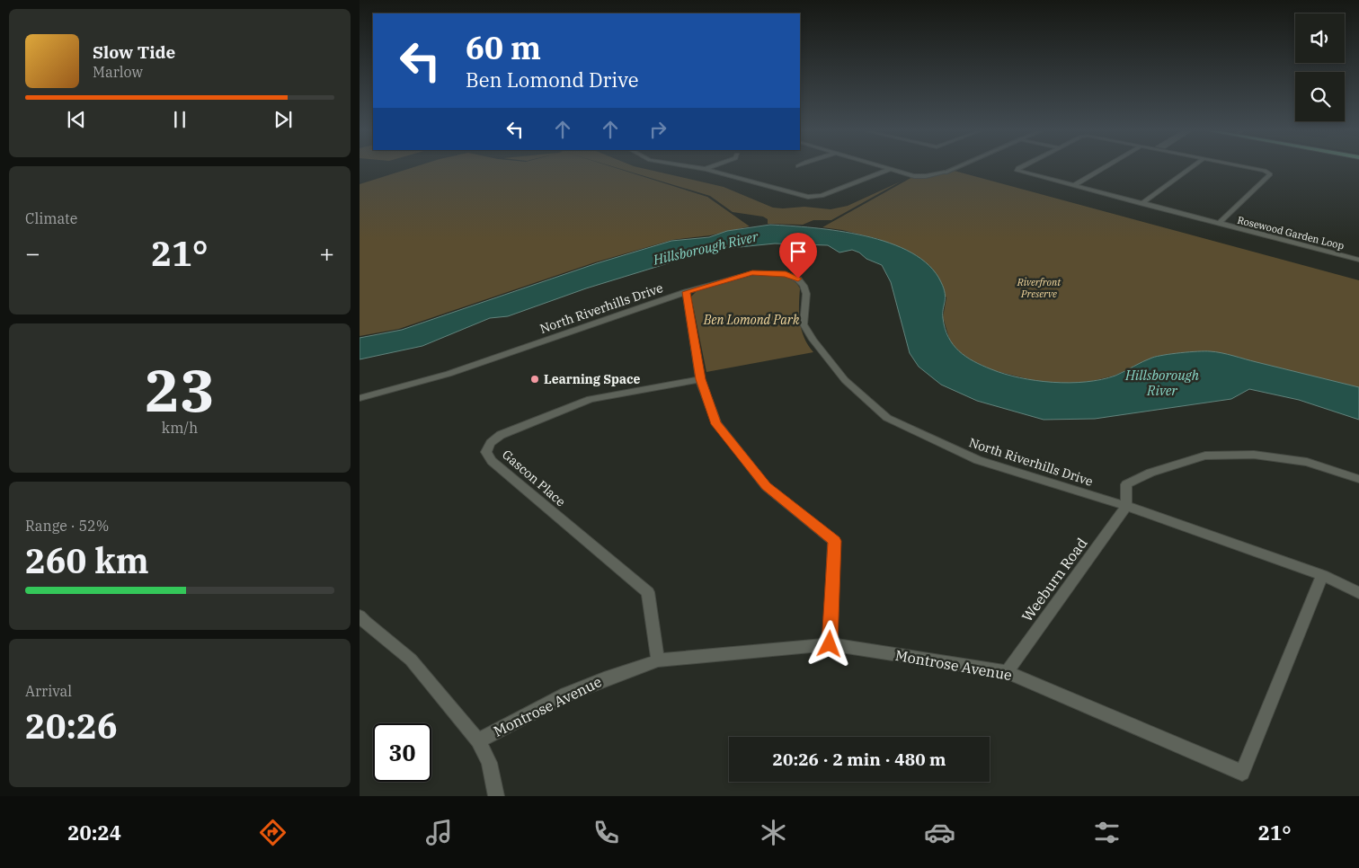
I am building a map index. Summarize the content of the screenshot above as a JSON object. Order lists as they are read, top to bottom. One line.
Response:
{"streets":{"street":["Rosewood Garden Loop","North Riverhills Drive","Gascon Place","Weeburn Road","Montrose Avenue"]},"crossings":[["North Riverhills Drive","Weeburn Road"],["North Riverhills Drive","Montrose Avenue"],["Gascon Place","Montrose Avenue"],["Weeburn Road","Montrose Avenue"]],"water":["Hillsborough River"],"parks":["Riverfront Preserve","Ben Lomond Park"],"places":["Learning Space"],"page":{"turn":["60 m","Ben Lomond Drive"],"song":["Slow Tide","Marlow"],"tile":["Climate",["23","km/h"],["Range · 52%","260 km"],["Arrival","20:26"]],"heat":["−","21°","+"],"limit":"30","trip":"20:26 · 2 min · 480 m","tabs":["20:24","21°"]}}
